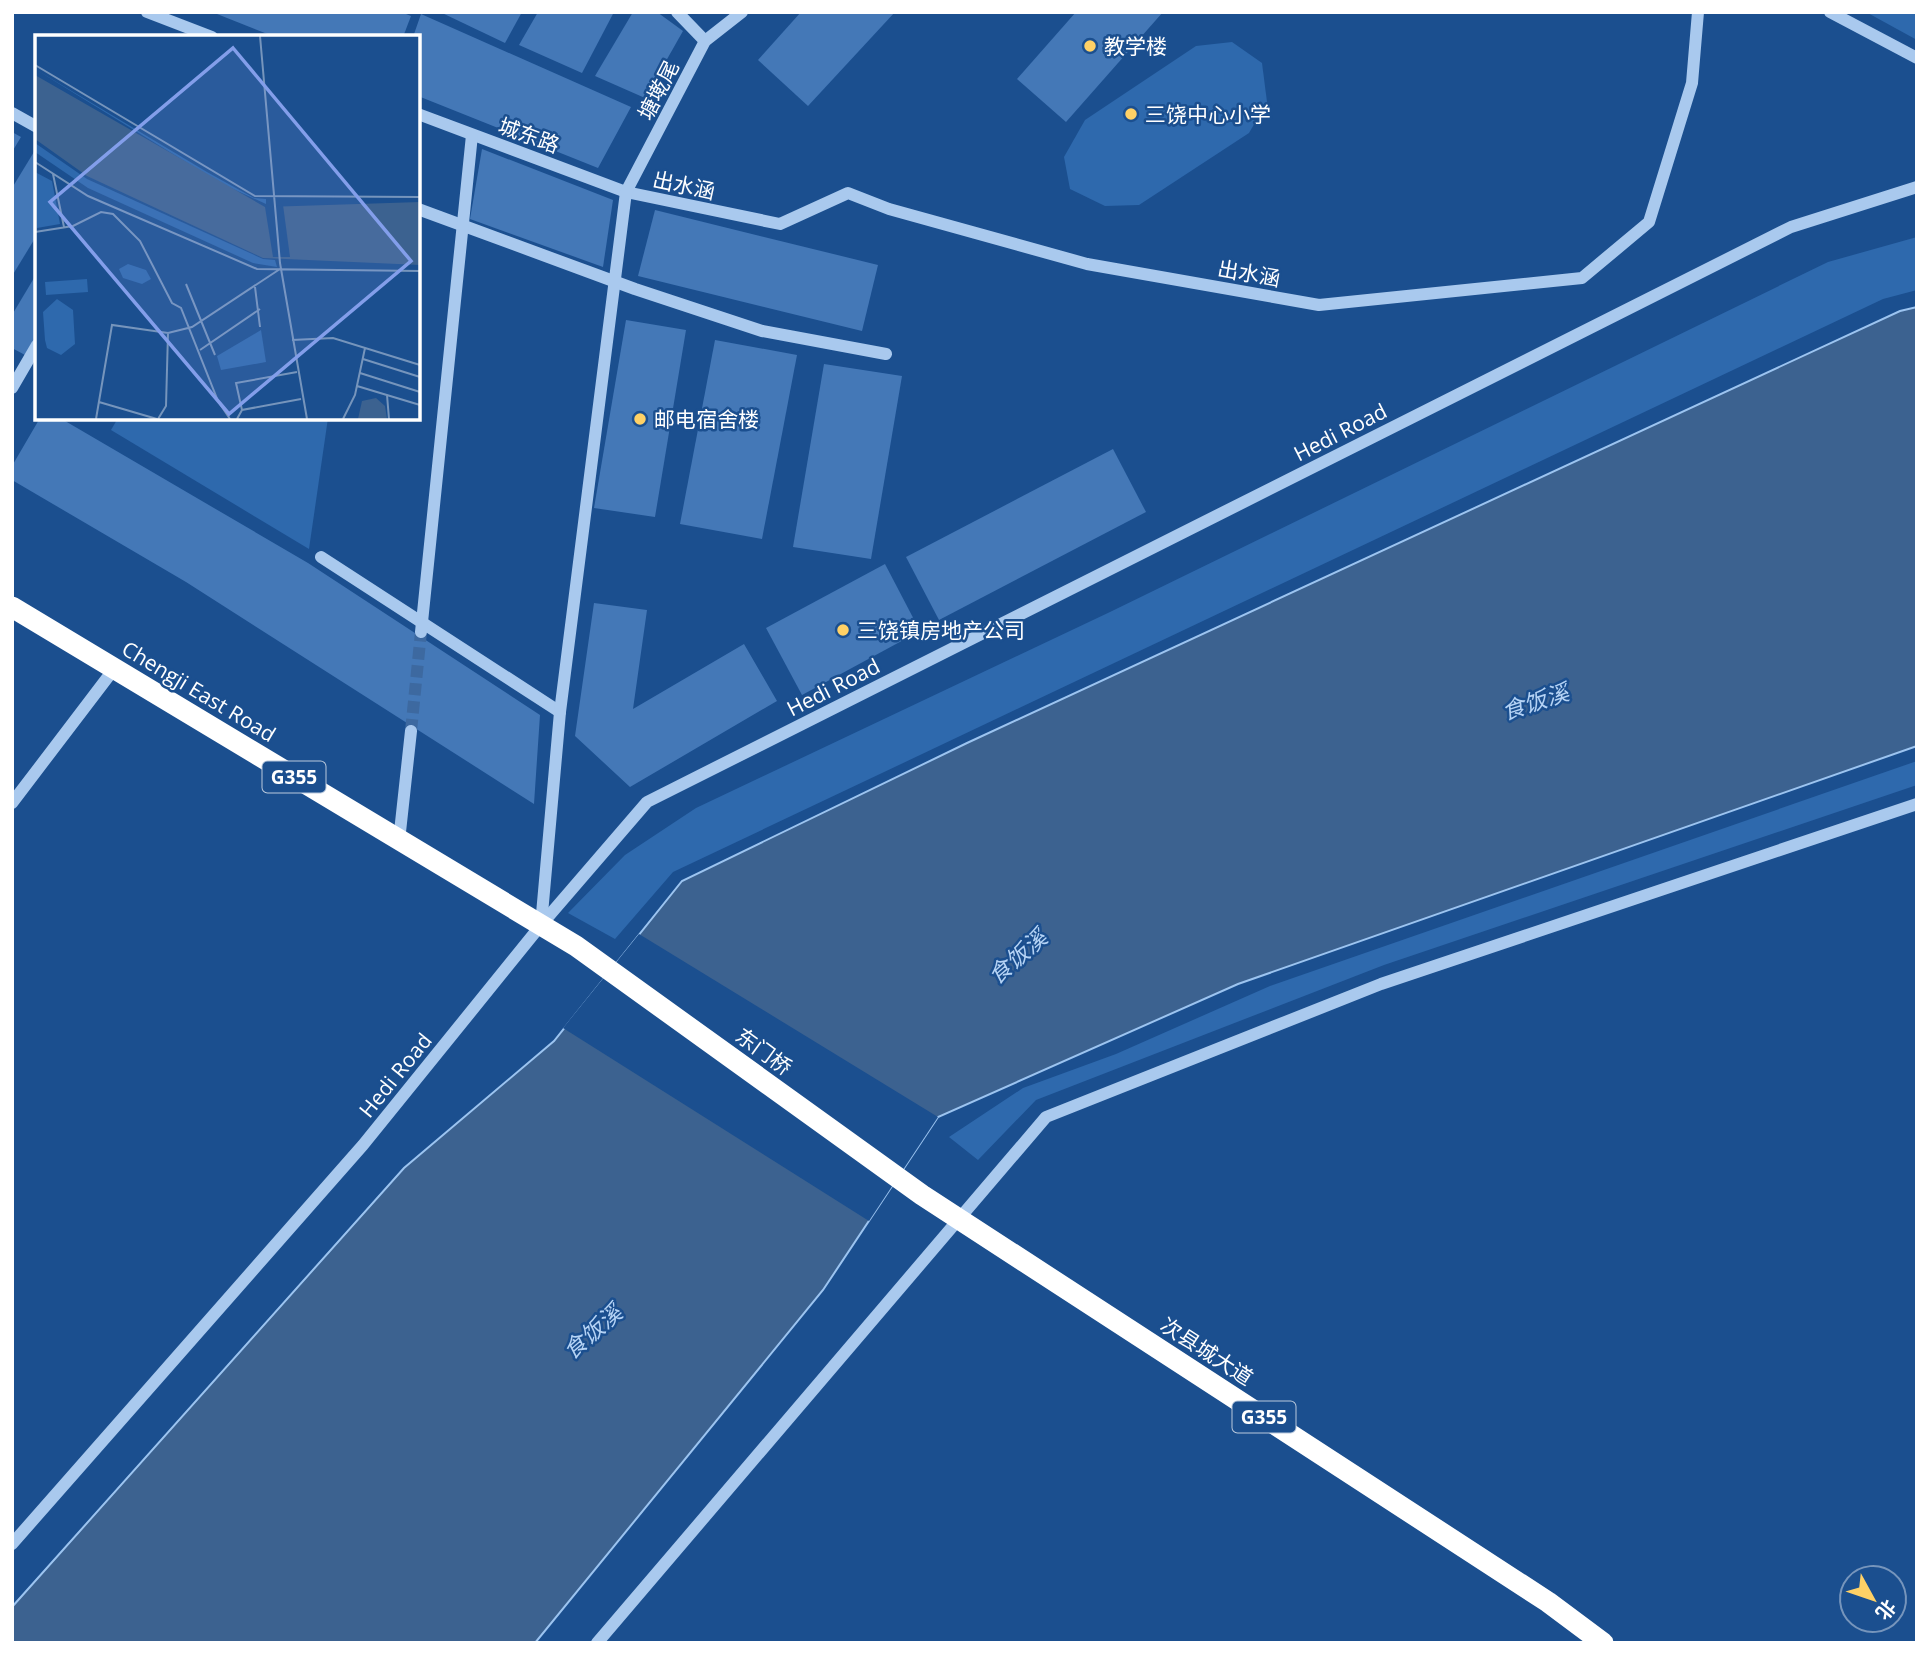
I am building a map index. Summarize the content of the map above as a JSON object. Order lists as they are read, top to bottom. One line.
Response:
{"streets":{"highway":["Chengji East Road","G355","东门桥","次县城大道"],"street":["塘墘尾","城东路","出水涵","Hedi Road"]},"crossings":[["塘墘尾","城东路"],["塘墘尾","出水涵"],["城东路","出水涵"],["Hedi Road","Chengji East Road"],["Chengji East Road","东门桥"],["东门桥","次县城大道"]],"water":["食饭溪"],"places":["教学楼","三饶中心小学","邮电宿舍楼","三饶镇房地产公司"],"north":"bottom right"}
